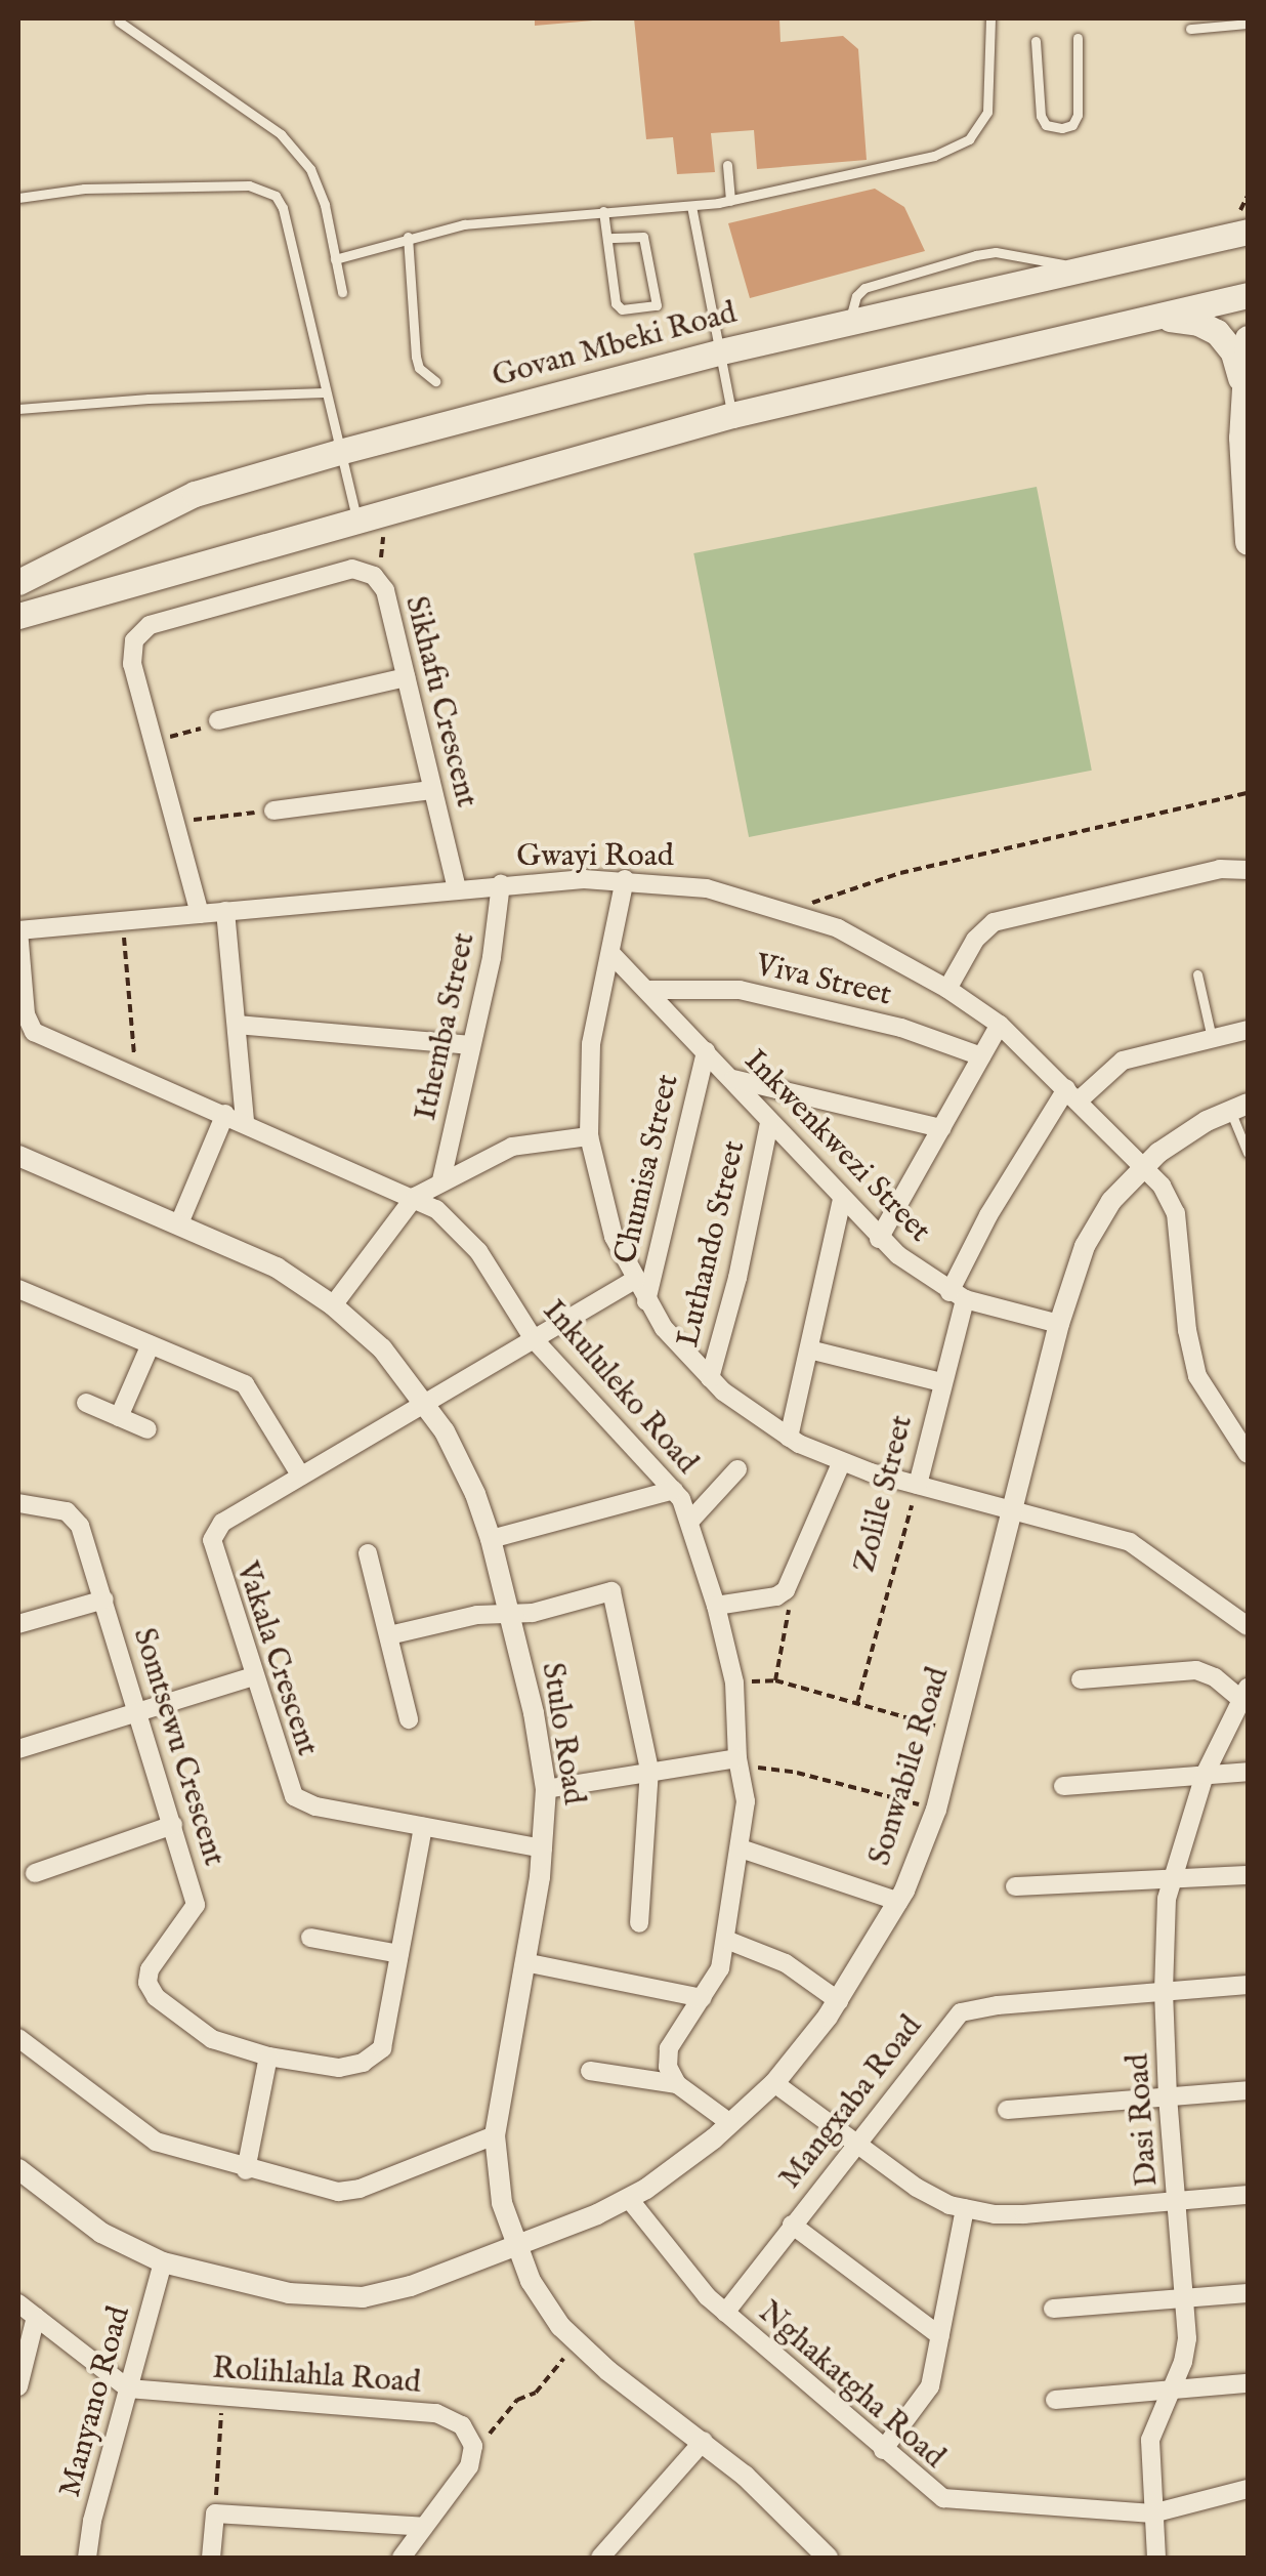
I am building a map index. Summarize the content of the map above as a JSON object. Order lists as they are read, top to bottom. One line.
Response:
{"streets":{"main road":["Govan Mbeki Road"],"street":["Sikhafu Crescent","Gwayi Road","Viva Street","Ithemba Street","Inkwenkwezi Street","Chumisa Street","Luthando Street","Inkululeko Road","Zolile Street","Vakala Crescent","Stulo Road","Somtsewu Crescent","Sonwabile Road","Mangxaba Road","Dasi Road","Rolihlahla Road","Nghakatgha Road","Manyano Road"]},"crossings":[["Sikhafu Crescent","Gwayi Road"],["Gwayi Road","Ithemba Street"],["Gwayi Road","Inkululeko Road"],["Gwayi Road","Zolile Street"],["Gwayi Road","Sonwabile Road"],["Viva Street","Inkwenkwezi Street"],["Inkwenkwezi Street","Chumisa Street"],["Inkwenkwezi Street","Luthando Street"],["Inkwenkwezi Street","Zolile Street"],["Inkwenkwezi Street","Sonwabile Road"],["Inkululeko Road","Vakala Crescent"],["Vakala Crescent","Stulo Road"],["Vakala Crescent","Somtsewu Crescent"],["Stulo Road","Sonwabile Road"],["Sonwabile Road","Nghakatgha Road"],["Sonwabile Road","Manyano Road"],["Mangxaba Road","Dasi Road"],["Mangxaba Road","Nghakatgha Road"],["Dasi Road","Nghakatgha Road"],["Rolihlahla Road","Manyano Road"]]}
